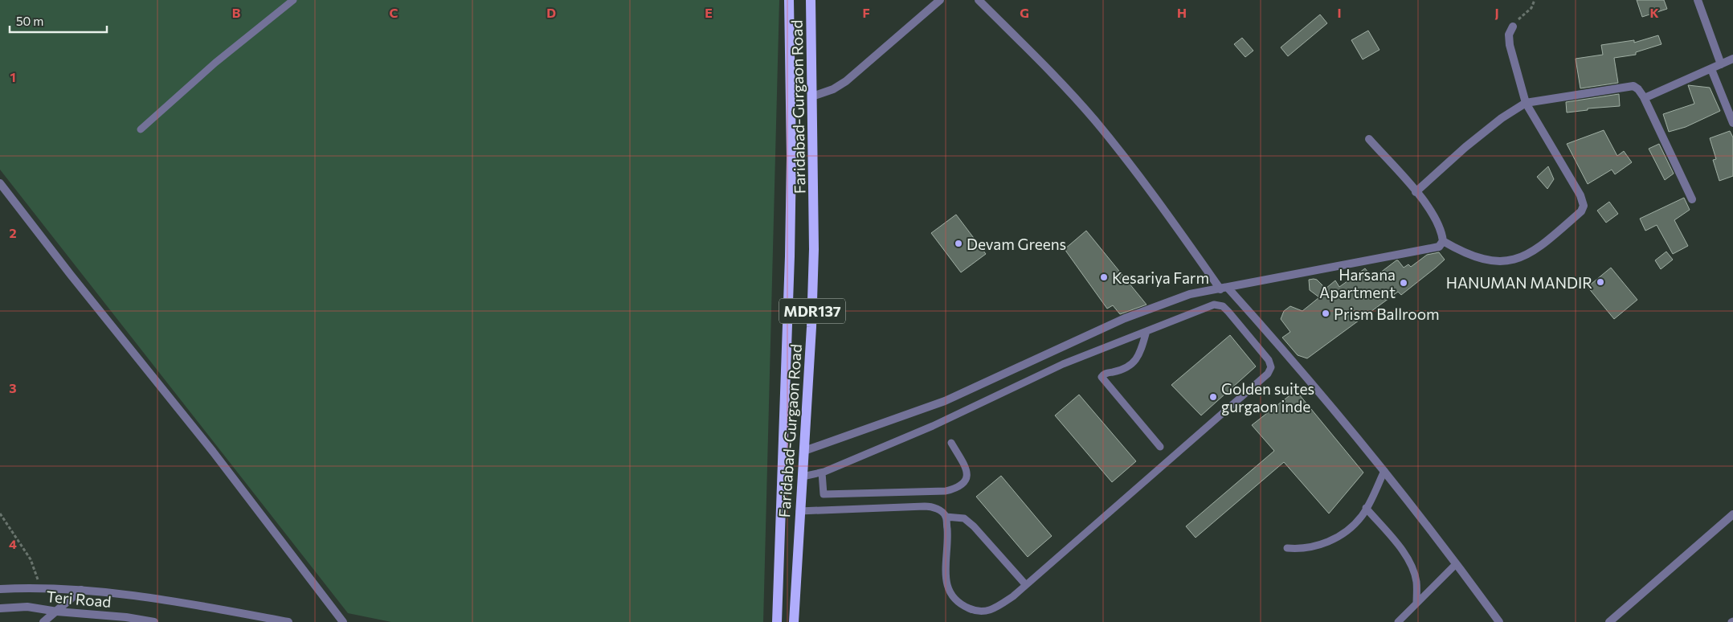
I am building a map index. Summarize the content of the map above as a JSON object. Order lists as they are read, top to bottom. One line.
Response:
{"streets":{"main road":["Faridabad-Gurgaon Road","MDR137"],"street":["Teri Road"]},"places":["Devam Greens","Kesariya Farm","HANUMAN MANDIR","Harsana Apartment","Prism Ballroom","Golden suites gurgaon inde"],"scale_bar":"50 m","grid":{"columns":["B","C","D","E","F","G","H","I","J","K"],"rows":["1","2","3","4"]}}
